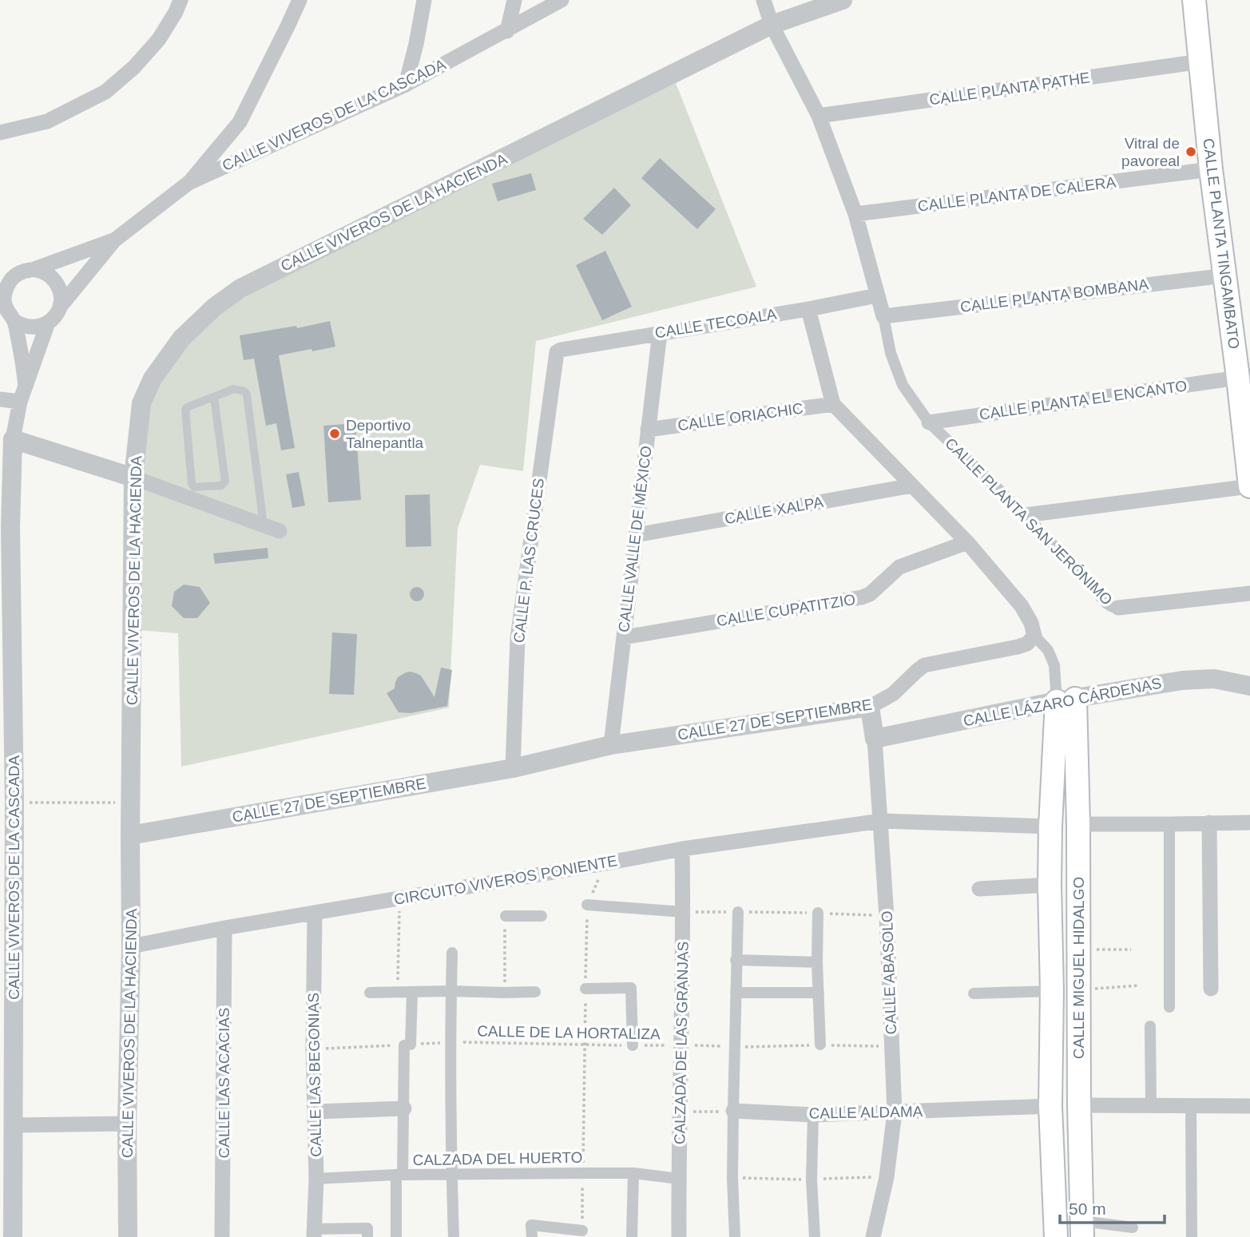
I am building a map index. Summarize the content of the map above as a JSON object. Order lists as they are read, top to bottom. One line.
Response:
{"streets":{"main road":["CALLE PLANTA TINGAMBATO","CALLE MIGUEL HIDALGO"],"street":["CALLE PLANTA PATHE","CALLE VIVEROS DE LA CASCADA","CALLE PLANTA DE CALERA","CALLE VIVEROS DE LA HACIENDA","CALLE PLANTA BOMBANA","CALLE TECOALA","CALLE PLANTA EL ENCANTO","CALLE ORIACHIC","CALLE XALPA","CALLE PLANTA SAN JERÓNIMO","CALLE VALLE DE MÉXICO","CALLE P. LAS CRUCES","CALLE CUPATITZIO","CALLE LÁZARO CÁRDENAS","CALLE 27 DE SEPTIEMBRE","CIRCUITO VIVEROS PONIENTE","CALLE ABASOLO","CALZADA DE LAS GRANJAS","CALLE LAS BEGONIAS","CALLE LAS ACACIAS","CALLE ALDAMA","CALZADA DEL HUERTO"],"path":["CALLE DE LA HORTALIZA"]},"crossings":[["CALLE PLANTA PATHE","CALLE PLANTA TINGAMBATO"],["CALLE PLANTA DE CALERA","CALLE PLANTA TINGAMBATO"],["CALLE VIVEROS DE LA HACIENDA","CALLE 27 DE SEPTIEMBRE"],["CALLE VIVEROS DE LA HACIENDA","CIRCUITO VIVEROS PONIENTE"],["CALLE PLANTA TINGAMBATO","CALLE PLANTA BOMBANA"],["CALLE PLANTA TINGAMBATO","CALLE PLANTA EL ENCANTO"],["CALLE PLANTA BOMBANA","CALLE PLANTA SAN JERÓNIMO"],["CALLE TECOALA","CALLE VALLE DE MÉXICO"],["CALLE TECOALA","CALLE P. LAS CRUCES"],["CALLE PLANTA EL ENCANTO","CALLE PLANTA SAN JERÓNIMO"],["CALLE ORIACHIC","CALLE VALLE DE MÉXICO"],["CALLE XALPA","CALLE VALLE DE MÉXICO"],["CALLE VALLE DE MÉXICO","CALLE CUPATITZIO"],["CALLE VALLE DE MÉXICO","CALLE 27 DE SEPTIEMBRE"],["CALLE P. LAS CRUCES","CALLE 27 DE SEPTIEMBRE"],["CALLE LÁZARO CÁRDENAS","CALLE MIGUEL HIDALGO"],["CALLE LÁZARO CÁRDENAS","CALLE ABASOLO"],["CALLE 27 DE SEPTIEMBRE","CALLE ABASOLO"],["CIRCUITO VIVEROS PONIENTE","CALLE MIGUEL HIDALGO"],["CIRCUITO VIVEROS PONIENTE","CALLE ABASOLO"],["CIRCUITO VIVEROS PONIENTE","CALZADA DE LAS GRANJAS"],["CIRCUITO VIVEROS PONIENTE","CALLE LAS BEGONIAS"],["CIRCUITO VIVEROS PONIENTE","CALLE LAS ACACIAS"],["CALLE MIGUEL HIDALGO","CALLE ALDAMA"],["CALLE ABASOLO","CALLE DE LA HORTALIZA"],["CALLE ABASOLO","CALLE ALDAMA"],["CALLE DE LA HORTALIZA","CALZADA DE LAS GRANJAS"],["CALLE DE LA HORTALIZA","CALLE LAS BEGONIAS"],["CALZADA DE LAS GRANJAS","CALZADA DEL HUERTO"],["CALLE LAS BEGONIAS","CALZADA DEL HUERTO"]],"places":["Vitral de pavoreal","Deportivo Talnepantla"],"scale_bar":"50 m"}
